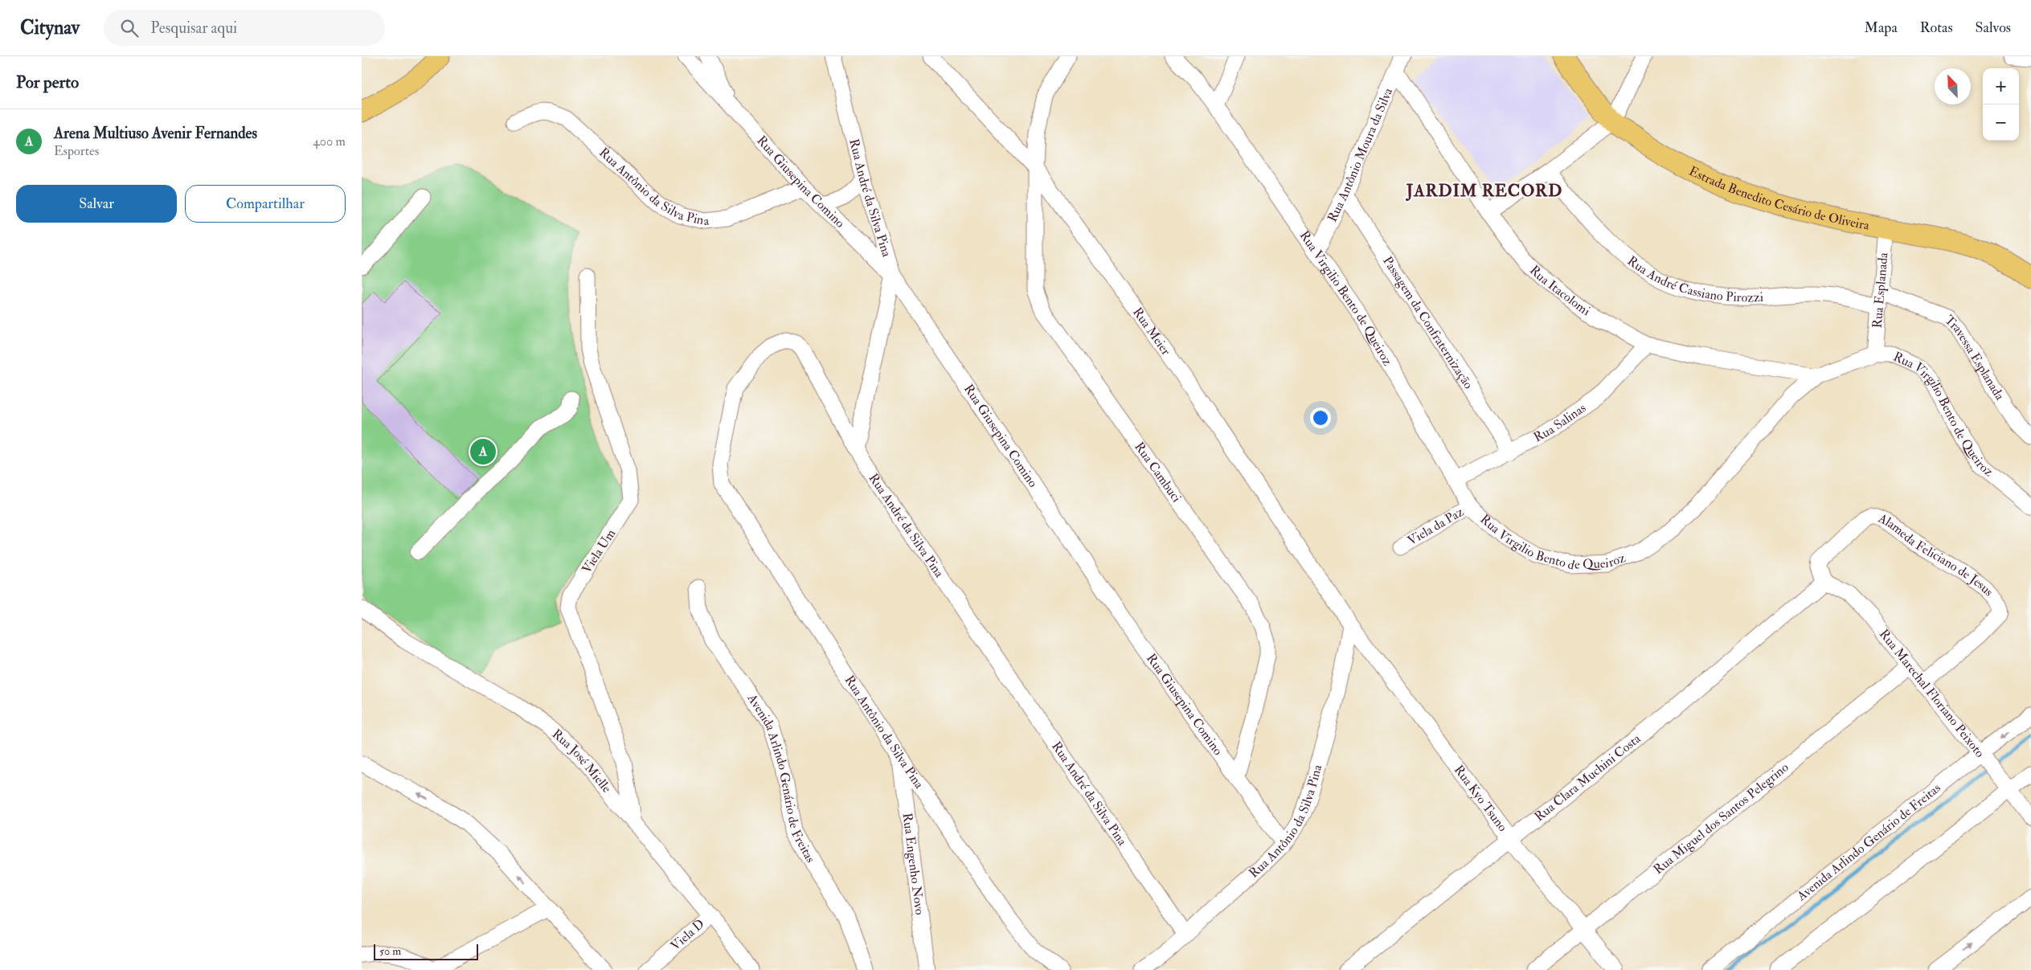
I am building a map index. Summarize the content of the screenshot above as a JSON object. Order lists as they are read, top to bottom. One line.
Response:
{"streets":{"main road":["Estrada Benedito Cesário de Oliveira"],"street":["Rua Antônio Moura da Silva","Rua Giusepina Comino","Rua Antônio da Silva Pina","Rua André da Silva Pina","Rua André Cassiano Pirozzi","Rua Itacolomi","Rua Esplanada","Rua Virgilio Bento de Queiroz","Passagem da Confraternização","Rua Meier","Travessa Esplanada","Rua Salinas","Rua Cambuci","Viela da Paz","Viela Um","Alameda Feliciano de Jesus","Rua Marechal Floriano Peixoto","Rua José Mielle","Avenida Arlindo Genário de Freitas","Rua Clara Muchini Costa","Rua Kyo Tsuno","Rua Miguel dos Santos Pelegrino","Rua Engenho Novo","Viela D"]},"crossings":[["Rua Antônio Moura da Silva","Rua Itacolomi"],["Rua Antônio Moura da Silva","Rua Virgilio Bento de Queiroz"],["Rua Antônio Moura da Silva","Passagem da Confraternização"],["Rua Giusepina Comino","Rua Antônio da Silva Pina"],["Rua Giusepina Comino","Rua André da Silva Pina"],["Rua Giusepina Comino","Rua Cambuci"],["Rua Antônio da Silva Pina","Rua André da Silva Pina"],["Rua Antônio da Silva Pina","Rua Meier"],["Rua Antônio da Silva Pina","Rua Kyo Tsuno"],["Rua Antônio da Silva Pina","Rua Engenho Novo"],["Estrada Benedito Cesário de Oliveira","Rua Esplanada"],["Rua André Cassiano Pirozzi","Rua Esplanada"],["Rua Itacolomi","Rua Virgilio Bento de Queiroz"],["Rua Itacolomi","Rua Salinas"],["Rua Esplanada","Rua Virgilio Bento de Queiroz"],["Rua Esplanada","Travessa Esplanada"],["Rua Virgilio Bento de Queiroz","Rua Salinas"],["Rua Virgilio Bento de Queiroz","Viela da Paz"],["Passagem da Confraternização","Rua Salinas"],["Rua Meier","Rua Cambuci"],["Rua Meier","Rua Kyo Tsuno"],["Viela Um","Rua José Mielle"],["Alameda Feliciano de Jesus","Rua Marechal Floriano Peixoto"],["Alameda Feliciano de Jesus","Rua Clara Muchini Costa"],["Rua Marechal Floriano Peixoto","Avenida Arlindo Genário de Freitas"],["Rua Marechal Floriano Peixoto","Rua Clara Muchini Costa"],["Rua Marechal Floriano Peixoto","Rua Miguel dos Santos Pelegrino"],["Rua José Mielle","Viela D"],["Rua Clara Muchini Costa","Rua Kyo Tsuno"],["Rua Kyo Tsuno","Rua Miguel dos Santos Pelegrino"]],"districts":["JARDIM RECORD"],"scale_bar":"50 m","north":"top left","page":{"header":"Citynav","search":"Pesquisar aqui","nav":["Mapa","Rotas","Salvos"],"heading":"Por perto","map_buttons":["+","−"],"list":[{"mark":"A","name":"Arena Multiuso Avenir Fernandes","note":"Esportes","value":"400 m"}],"buttons":["Salvar","Compartilhar"],"pins":"A","scale":"50 m"}}
